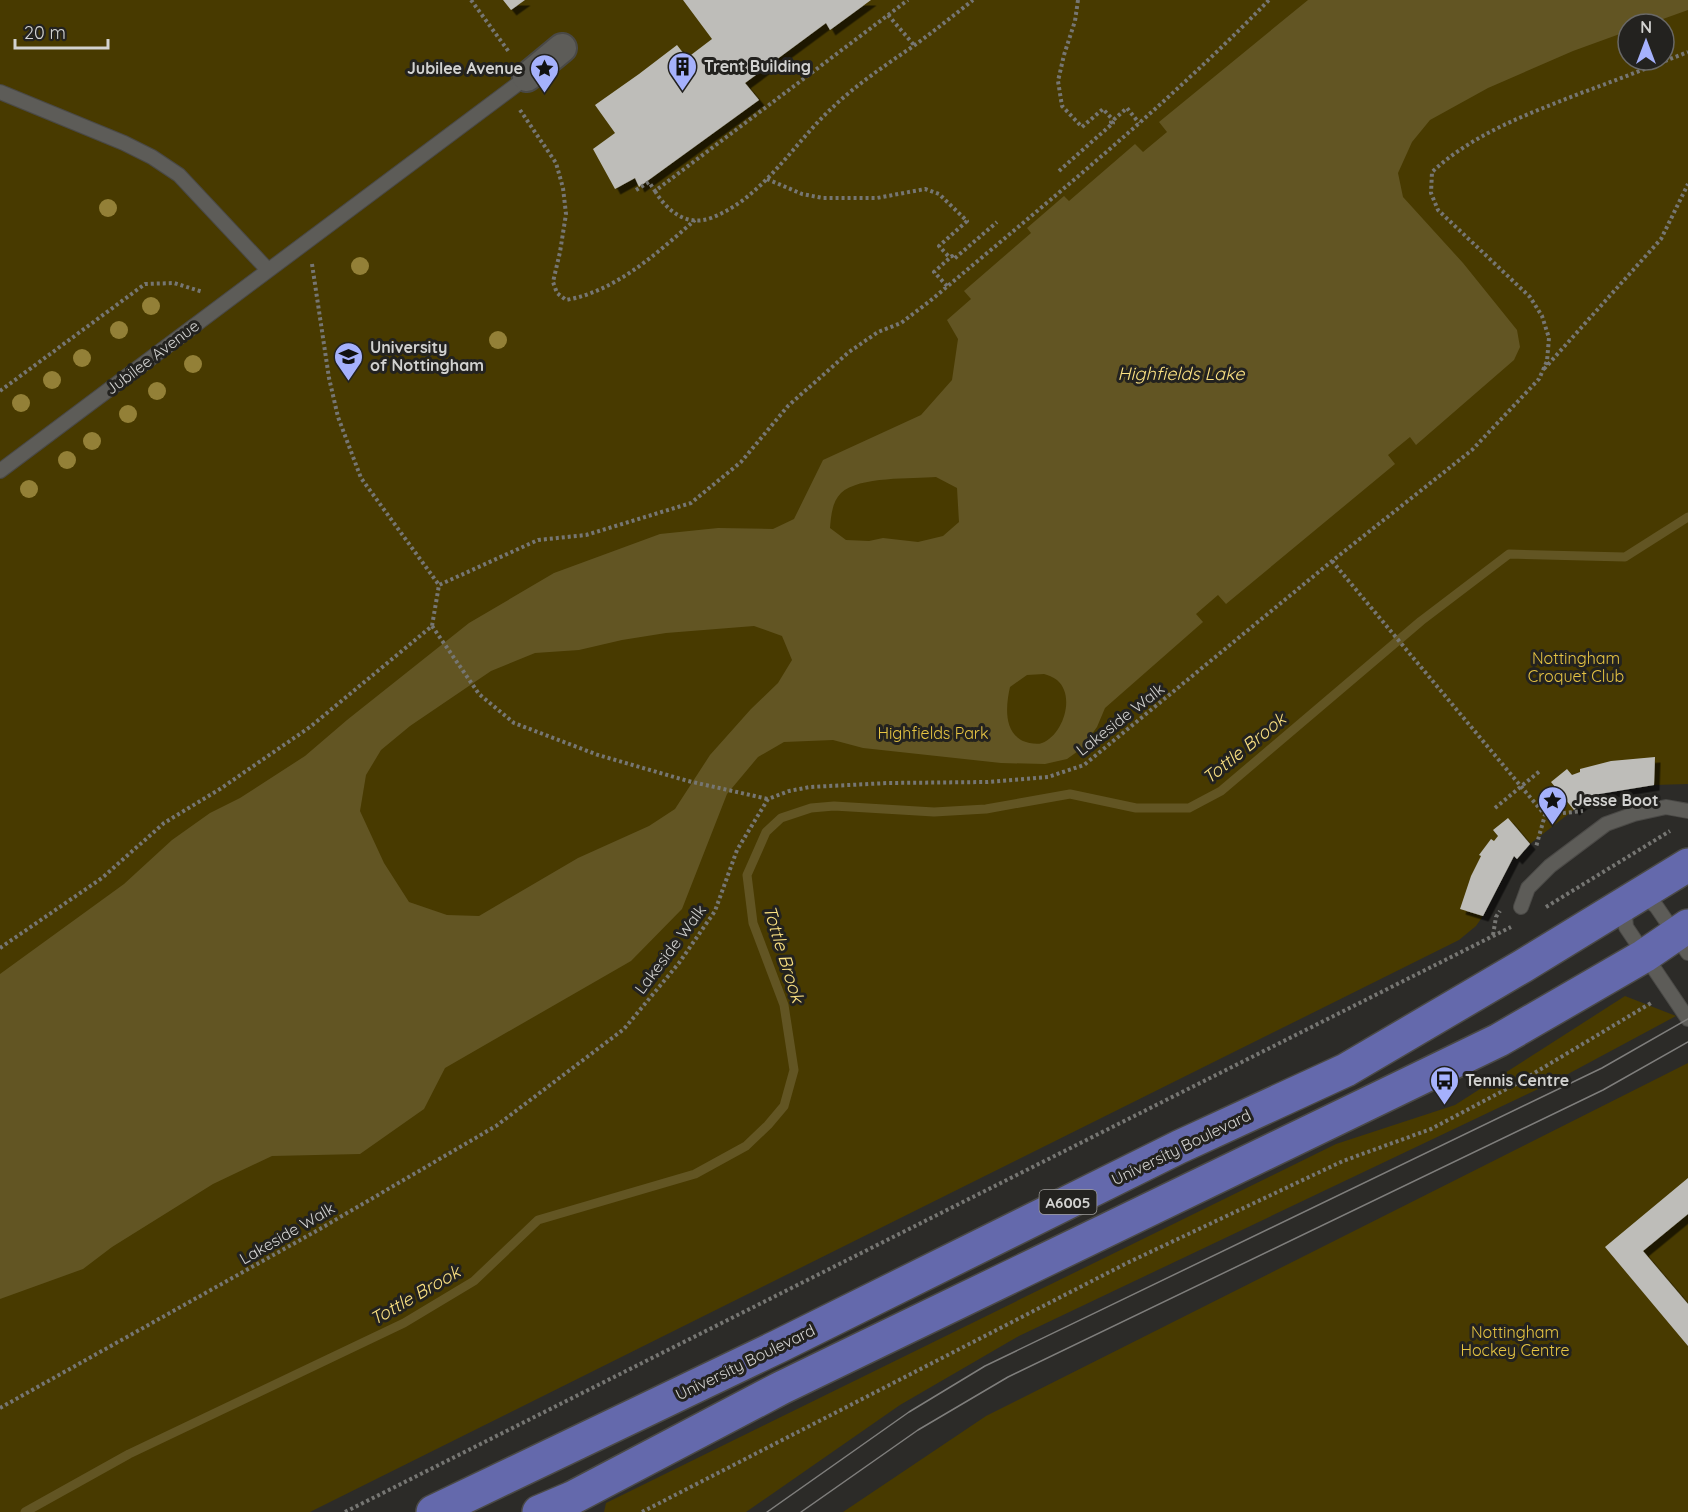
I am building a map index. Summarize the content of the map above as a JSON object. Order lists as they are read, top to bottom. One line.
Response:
{"streets":{"main road":["University Boulevard","A6005"],"street":["Jubilee Avenue"],"path":["Lakeside Walk"]},"water":["Highfields Lake","Tottle Brook"],"parks":["Nottingham Croquet Club","Highfields Park","Nottingham Hockey Centre"],"places":{"building":["Trent Building"],"place":["Jubilee Avenue","Jesse Boot"],"school or university":["University of Nottingham"],"bus stop":["Tennis Centre"]},"scale_bar":"20 m","north":"top"}
